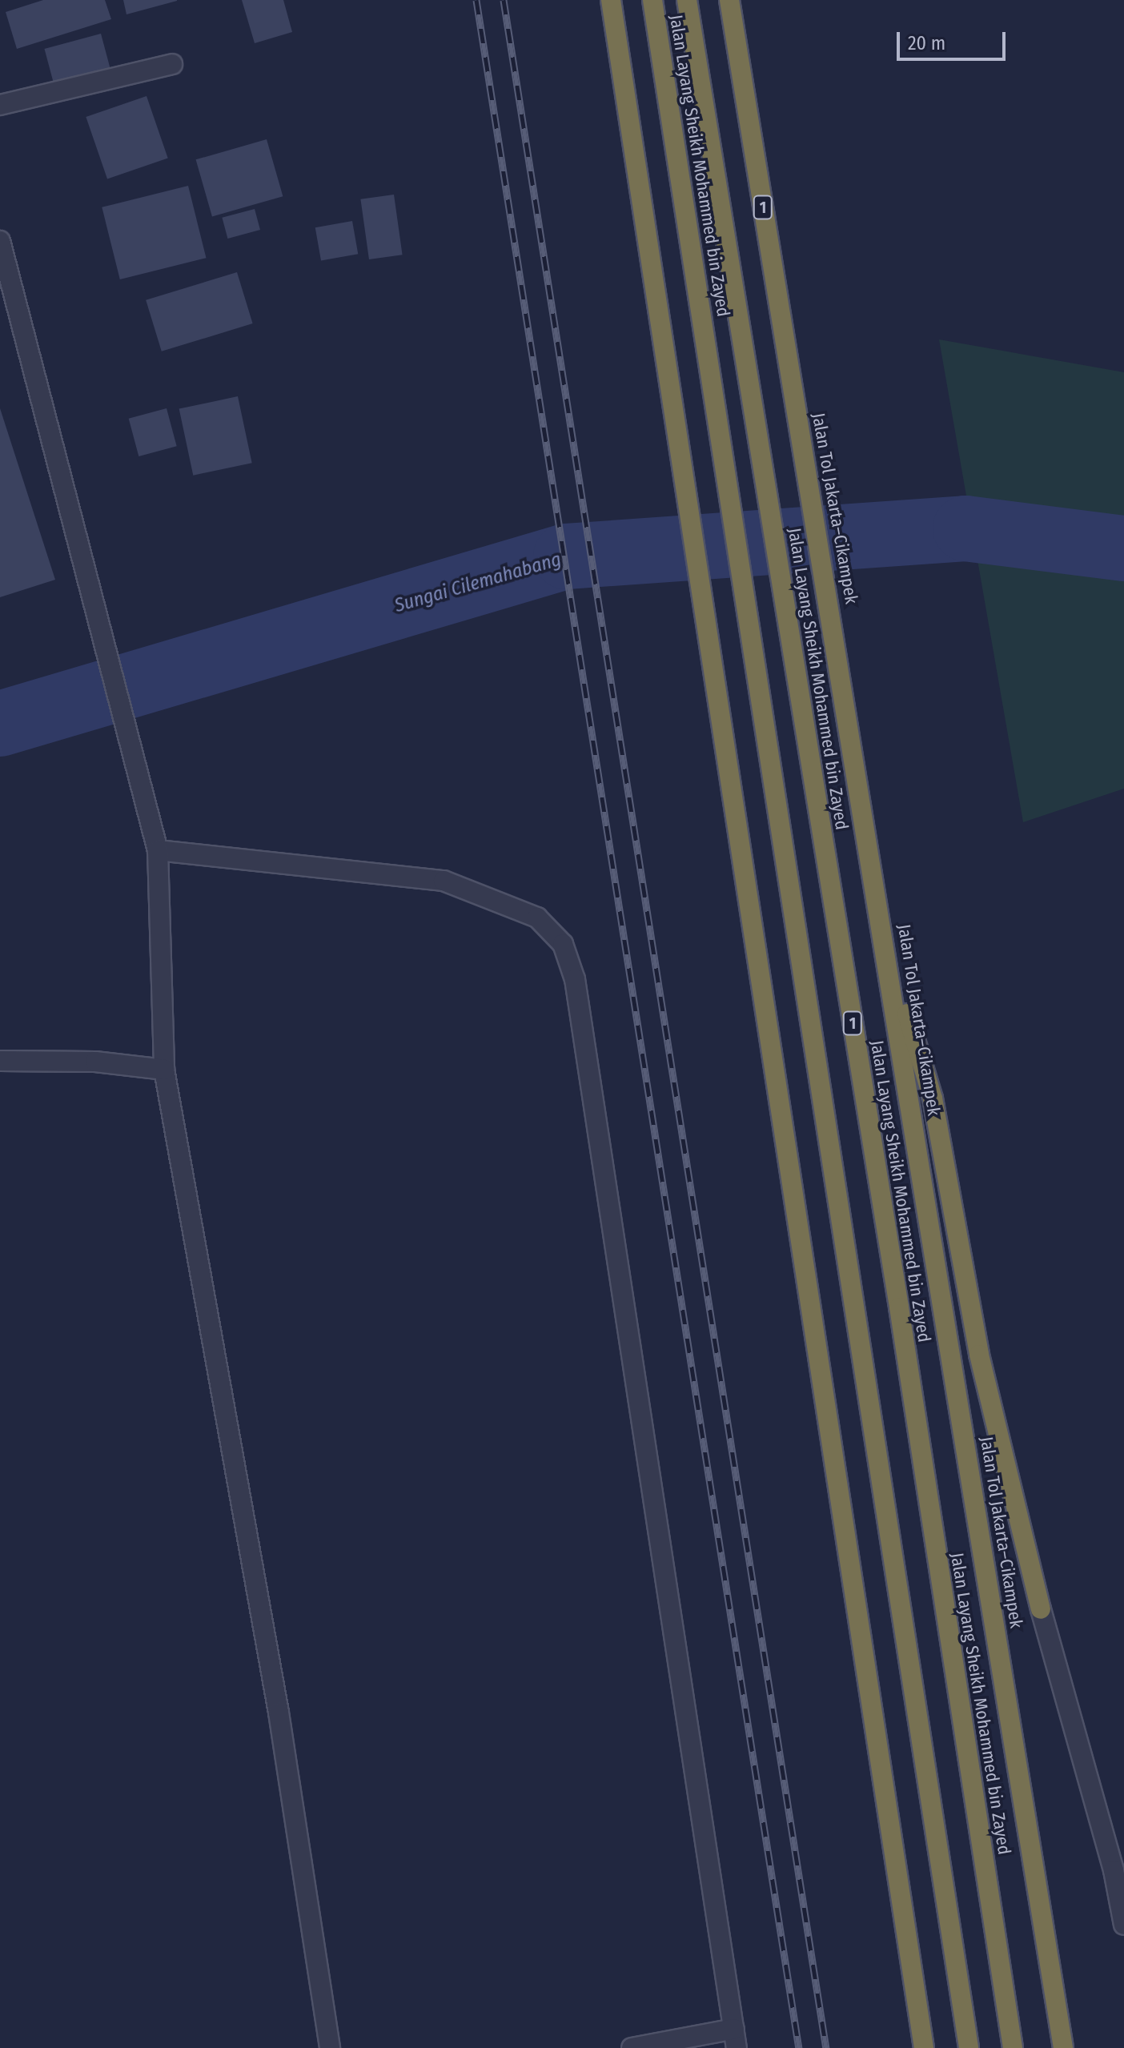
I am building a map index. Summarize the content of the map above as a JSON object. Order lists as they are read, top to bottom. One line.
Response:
{"streets":{"highway":["Jalan Layang Sheikh Mohammed bin Zayed","1","Jalan Tol Jakarta–Cikampek"]},"water":["Sungai Cilemahabang"],"scale_bar":"20 m"}
